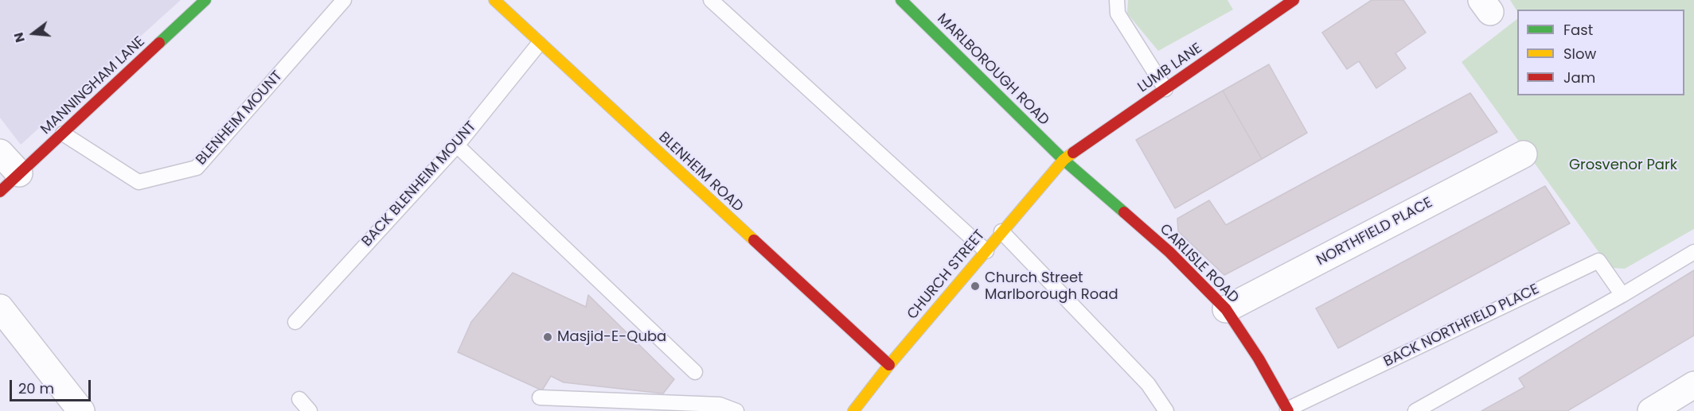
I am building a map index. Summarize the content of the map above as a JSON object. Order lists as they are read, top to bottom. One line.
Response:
{"streets":{"main road":["LUMB LANE","MARLBOROUGH ROAD","MANNINGHAM LANE","BLENHEIM ROAD","CARLISLE ROAD","CHURCH STREET"],"street":["NORTHFIELD PLACE"],"lane":["BLENHEIM MOUNT","BACK BLENHEIM MOUNT","BACK NORTHFIELD PLACE"]},"crossings":[["LUMB LANE","MARLBOROUGH ROAD"],["LUMB LANE","CARLISLE ROAD"],["LUMB LANE","CHURCH STREET"],["MARLBOROUGH ROAD","CARLISLE ROAD"],["MARLBOROUGH ROAD","CHURCH STREET"],["MANNINGHAM LANE","BLENHEIM MOUNT"],["BLENHEIM ROAD","BACK BLENHEIM MOUNT"],["BLENHEIM ROAD","CHURCH STREET"],["NORTHFIELD PLACE","CARLISLE ROAD"],["CARLISLE ROAD","CHURCH STREET"],["CARLISLE ROAD","BACK NORTHFIELD PLACE"]],"parks":["Grosvenor Park"],"places":["Church Street Marlborough Road","Masjid-E-Quba"],"legend":["Fast","Slow","Jam"],"scale_bar":"20 m","north":"left"}
